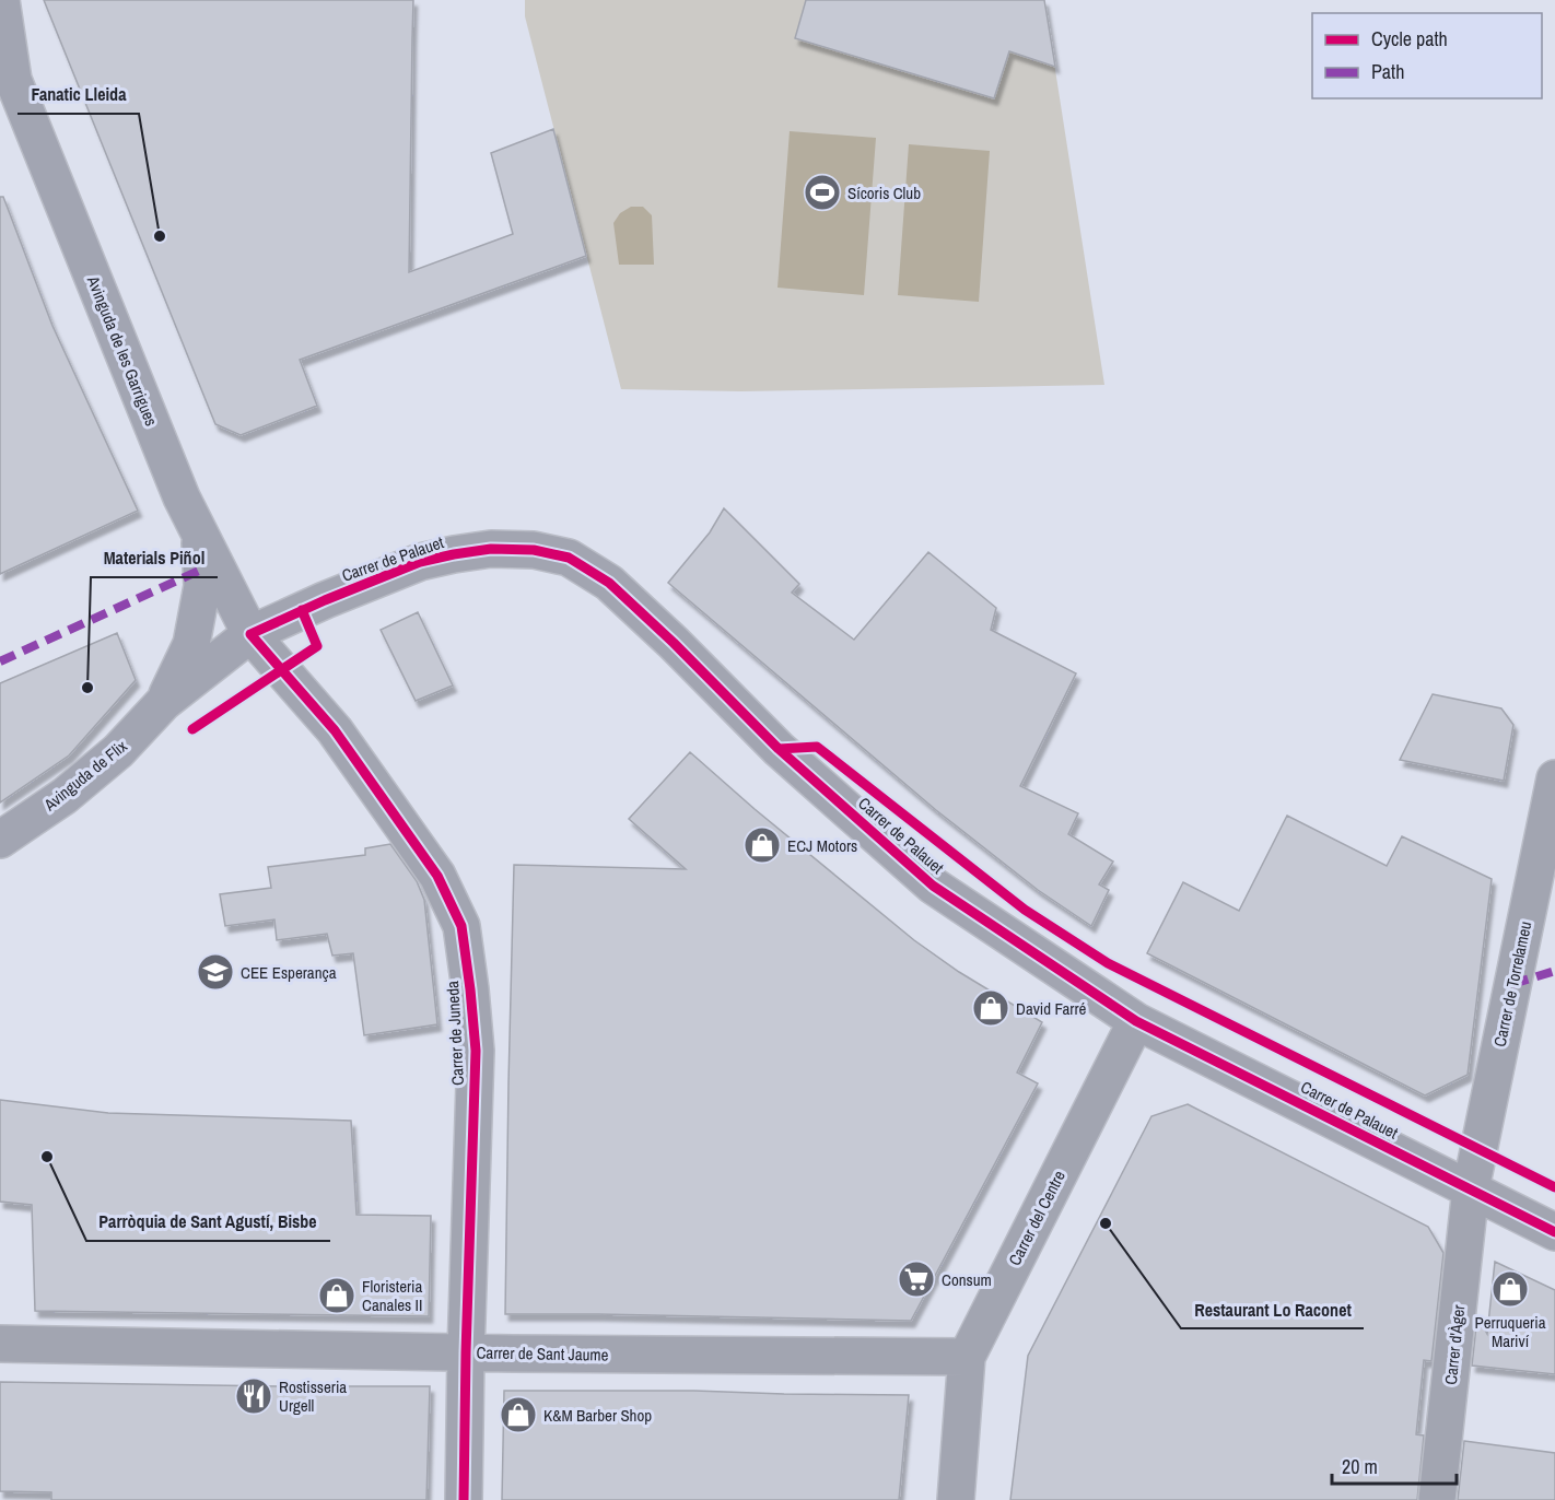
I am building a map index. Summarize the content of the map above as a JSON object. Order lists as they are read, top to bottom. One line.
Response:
{"streets":{"main road":["Avinguda de les Garrigues","Avinguda de Flix"],"street":["Carrer de Palauet","Carrer de Torrelameu","Carrer de Juneda","Carrer del Centre","Carrer d'Àger","Carrer de Sant Jaume"]},"crossings":[["Avinguda de les Garrigues","Avinguda de Flix"],["Carrer de Palauet","Carrer de Torrelameu"],["Carrer de Palauet","Carrer de Juneda"],["Carrer de Palauet","Carrer del Centre"],["Carrer de Palauet","Carrer d'Àger"],["Carrer de Torrelameu","Carrer d'Àger"],["Carrer de Juneda","Carrer de Sant Jaume"],["Carrer del Centre","Carrer de Sant Jaume"]],"places":{"sports":["Sícoris Club"],"other":["Fanatic Lleida","Materials Piñol","Parròquia de Sant Agustí, Bisbe","Restaurant Lo Raconet"],"shop":["ECJ Motors","David Farré","Perruqueria Mariví","Floristeria Canales II","K&M Barber Shop"],"school or university":["CEE Esperança"],"supermarket":["Consum"],"restaurant":["Rostisseria Urgell"]},"legend":["Cycle path","Path"],"scale_bar":"20 m"}
